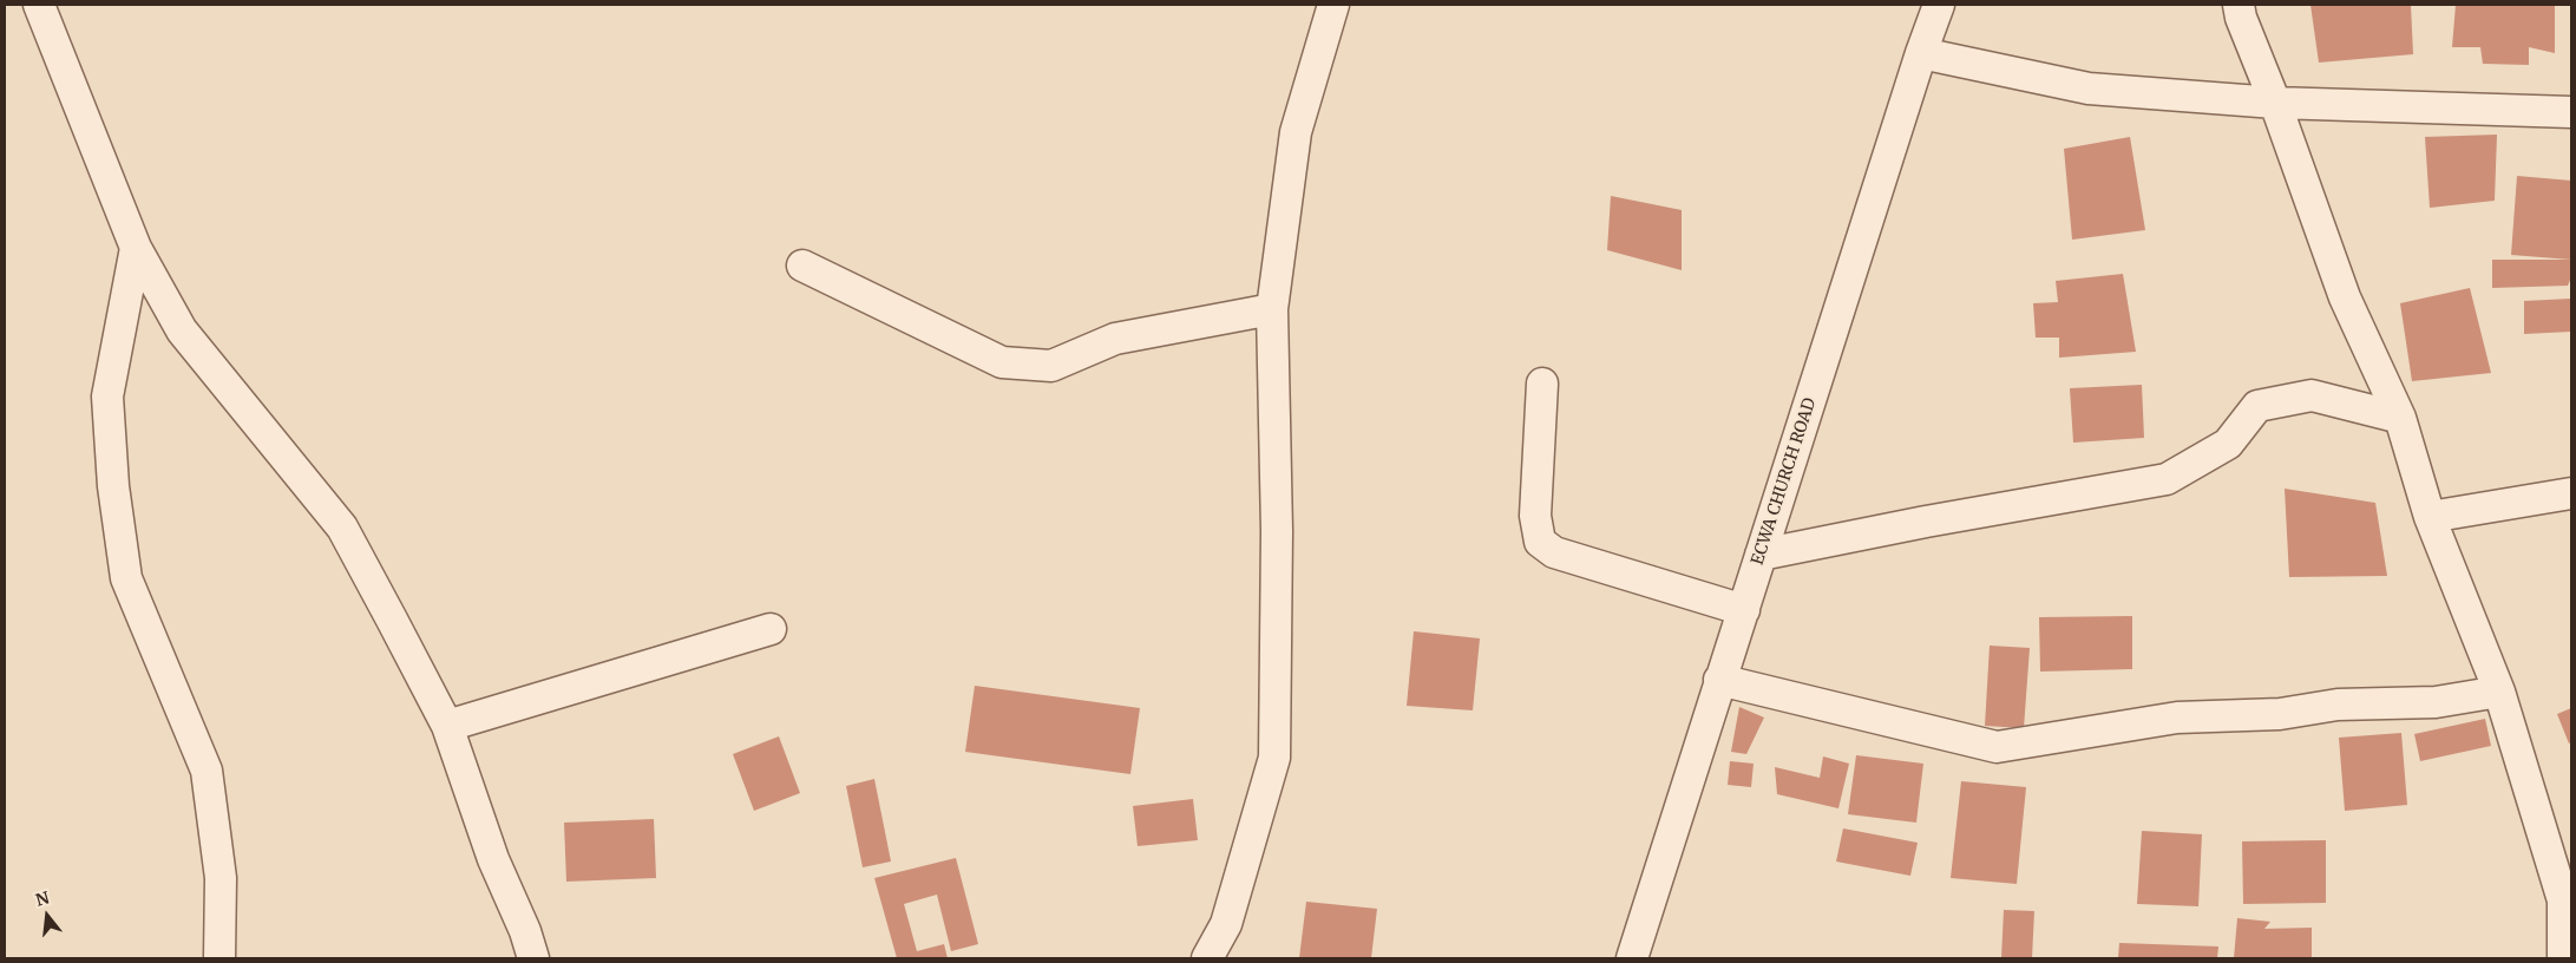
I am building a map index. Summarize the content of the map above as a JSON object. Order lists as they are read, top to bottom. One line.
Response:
{"streets":{"street":["ECWA CHURCH ROAD"]},"north":"top"}
